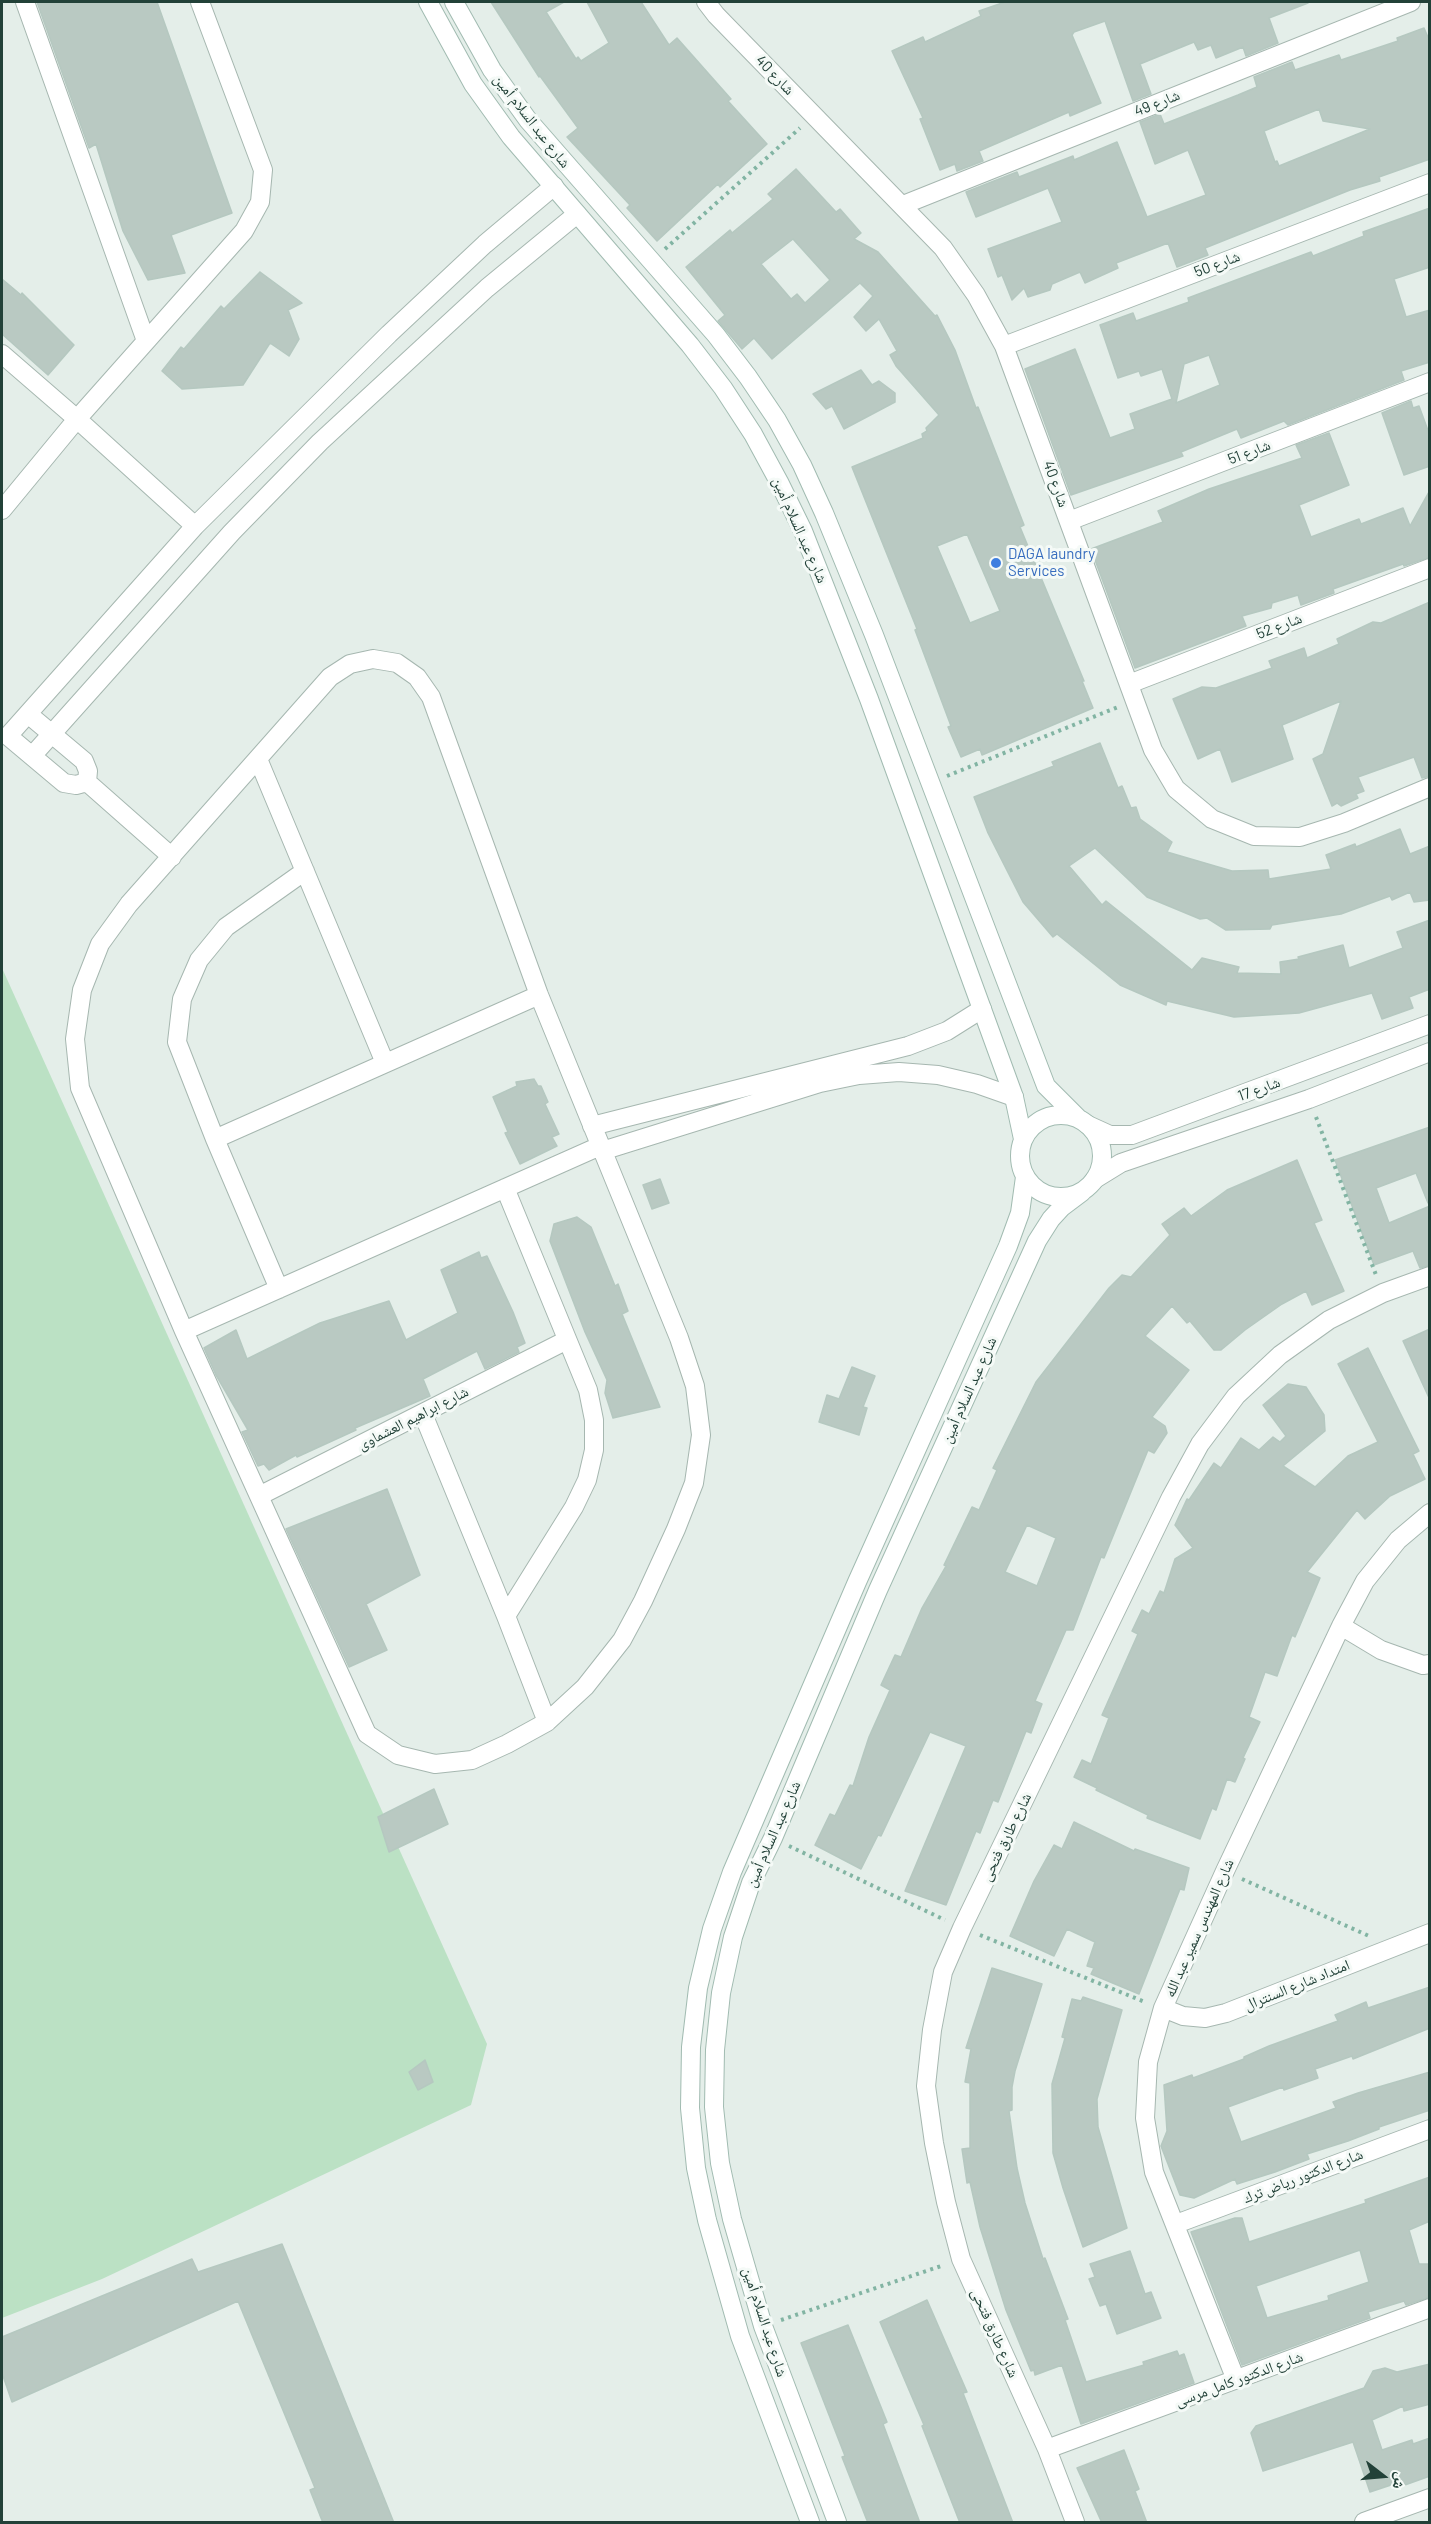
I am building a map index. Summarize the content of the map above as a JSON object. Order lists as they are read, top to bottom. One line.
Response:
{"streets":{"street":["شارع 40","شارع 49","شارع عبد السلام أمين","شارع 50","شارع 51","شارع 52","شارع 17","شارع ابراهيم العشماوى","شارع طارق فتحى","شارع المهندس سمير عبد الله","امتداد شارع السنترال","شارع الدكتور رياض ترك","شارع الدكتور كامل مرسى"]},"crossings":[["شارع 40","شارع 49"],["شارع 40","شارع 50"],["شارع 40","شارع 51"],["شارع 40","شارع 52"],["شارع عبد السلام أمين","شارع 17"],["شارع طارق فتحى","شارع الدكتور كامل مرسى"],["شارع المهندس سمير عبد الله","امتداد شارع السنترال"],["شارع المهندس سمير عبد الله","شارع الدكتور رياض ترك"],["شارع المهندس سمير عبد الله","شارع الدكتور كامل مرسى"]],"places":["DAGA laundry Services"],"north":"right"}
